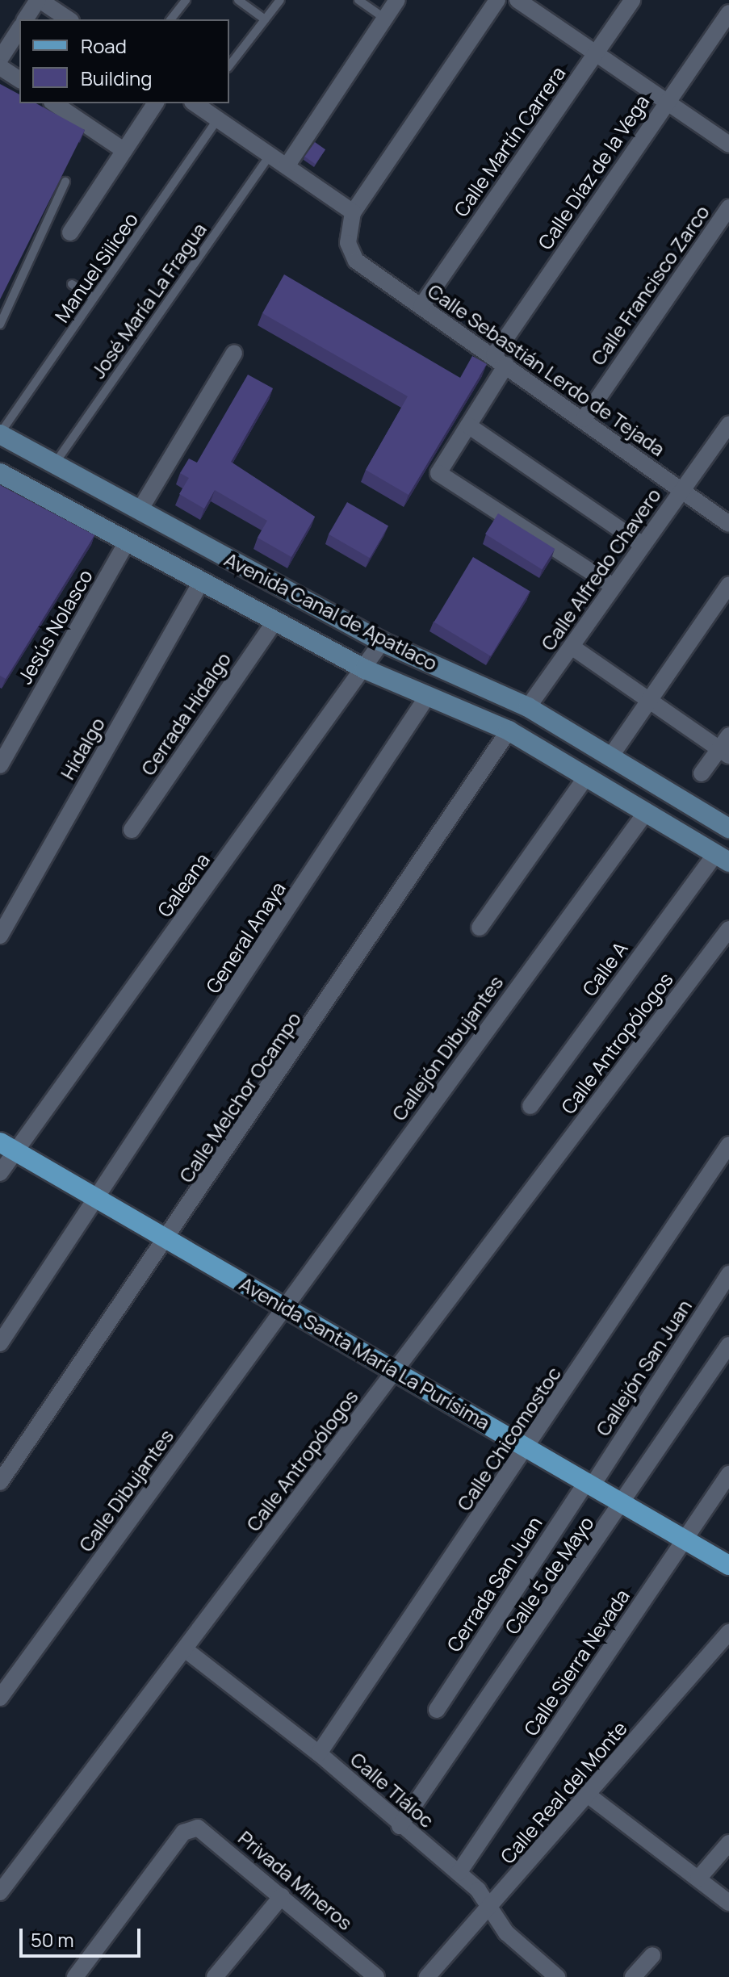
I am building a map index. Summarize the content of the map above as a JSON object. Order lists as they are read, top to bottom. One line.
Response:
{"streets":{"main road":["Avenida Santa María La Purísima"],"street":["Calle Martín Carrera","Calle Díaz de la Vega","Calle Francisco Zarco","Calle Sebastián Lerdo de Tejada","Calle Alfredo Chavero","Avenida Canal de Apatlaco","Jesús Nolasco","Cerrada Hidalgo","Hidalgo","Galeana","General Anaya","Calle A","Calle Antropólogos","Callejón Dibujantes","Calle Melchor Ocampo","Callejón San Juan","Calle Chicomostoc","Calle Dibujantes","Calle 5 de Mayo","Cerrada San Juan","Calle Sierra Nevada","Calle Tláloc","Calle Real del Monte","Privada Mineros"],"lane":["Manuel Siliceo","José María La Fragua"]},"crossings":[["Calle Martín Carrera","Calle Sebastián Lerdo de Tejada"],["Calle Díaz de la Vega","Calle Sebastián Lerdo de Tejada"],["Calle Díaz de la Vega","Calle Alfredo Chavero"],["Manuel Siliceo","Avenida Canal de Apatlaco"],["Calle Francisco Zarco","Calle Sebastián Lerdo de Tejada"],["José María La Fragua","Avenida Canal de Apatlaco"],["Calle Sebastián Lerdo de Tejada","Calle Alfredo Chavero"],["Calle Alfredo Chavero","Avenida Canal de Apatlaco"],["Avenida Canal de Apatlaco","Jesús Nolasco"],["Avenida Canal de Apatlaco","Cerrada Hidalgo"],["Avenida Canal de Apatlaco","Hidalgo"],["Avenida Canal de Apatlaco","Galeana"],["Avenida Canal de Apatlaco","General Anaya"],["Avenida Canal de Apatlaco","Calle A"],["Avenida Canal de Apatlaco","Callejón Dibujantes"],["Avenida Canal de Apatlaco","Calle Melchor Ocampo"],["Galeana","Avenida Santa María La Purísima"],["General Anaya","Avenida Santa María La Purísima"],["Calle Antropólogos","Avenida Santa María La Purísima"],["Calle Antropólogos","Calle Tláloc"],["Callejón Dibujantes","Avenida Santa María La Purísima"],["Callejón Dibujantes","Calle Dibujantes"],["Calle Melchor Ocampo","Avenida Santa María La Purísima"],["Avenida Santa María La Purísima","Callejón San Juan"],["Avenida Santa María La Purísima","Calle Chicomostoc"],["Avenida Santa María La Purísima","Calle Dibujantes"],["Avenida Santa María La Purísima","Calle 5 de Mayo"],["Avenida Santa María La Purísima","Cerrada San Juan"],["Avenida Santa María La Purísima","Calle Sierra Nevada"],["Callejón San Juan","Cerrada San Juan"],["Calle Chicomostoc","Calle Tláloc"],["Calle 5 de Mayo","Calle Tláloc"],["Calle Sierra Nevada","Calle Tláloc"],["Calle Tláloc","Calle Real del Monte"]],"legend":["Road","Building"],"scale_bar":"50 m"}
